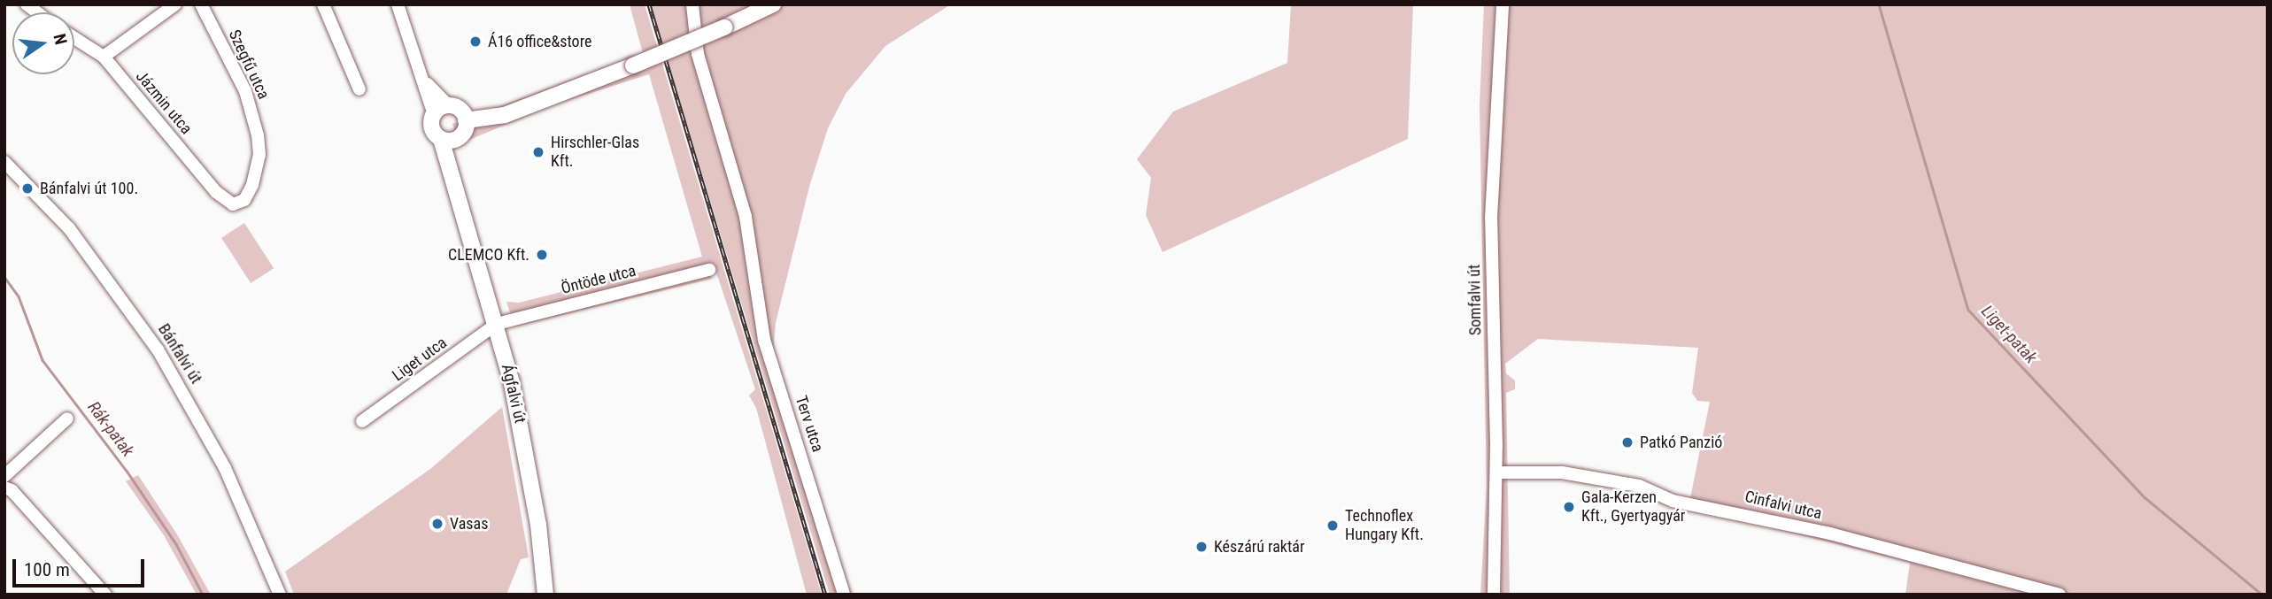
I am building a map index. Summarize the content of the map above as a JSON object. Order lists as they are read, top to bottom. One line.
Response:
{"streets":{"main road":["Ágfalvi út"],"street":["Szegfű utca","Jázmin utca","Öntöde utca","Somfalvi út","Bánfalvi út","Liget utca","Terv utca","Cinfalvi utca"]},"crossings":[["Szegfű utca","Jázmin utca"],["Öntöde utca","Liget utca"],["Öntöde utca","Ágfalvi út"],["Somfalvi út","Cinfalvi utca"],["Liget utca","Ágfalvi út"]],"water":["Liget-patak","Rák-patak"],"places":["Á16 office&store","Hirschler-Glas Kft.","Bánfalvi út 100.","CLEMCO Kft.","Patkó Panzió","Gala-Kerzen Kft., Gyertyagyár","Vasas","Technoflex Hungary Kft.","Készárú raktár"],"scale_bar":"100 m","north":"right"}
